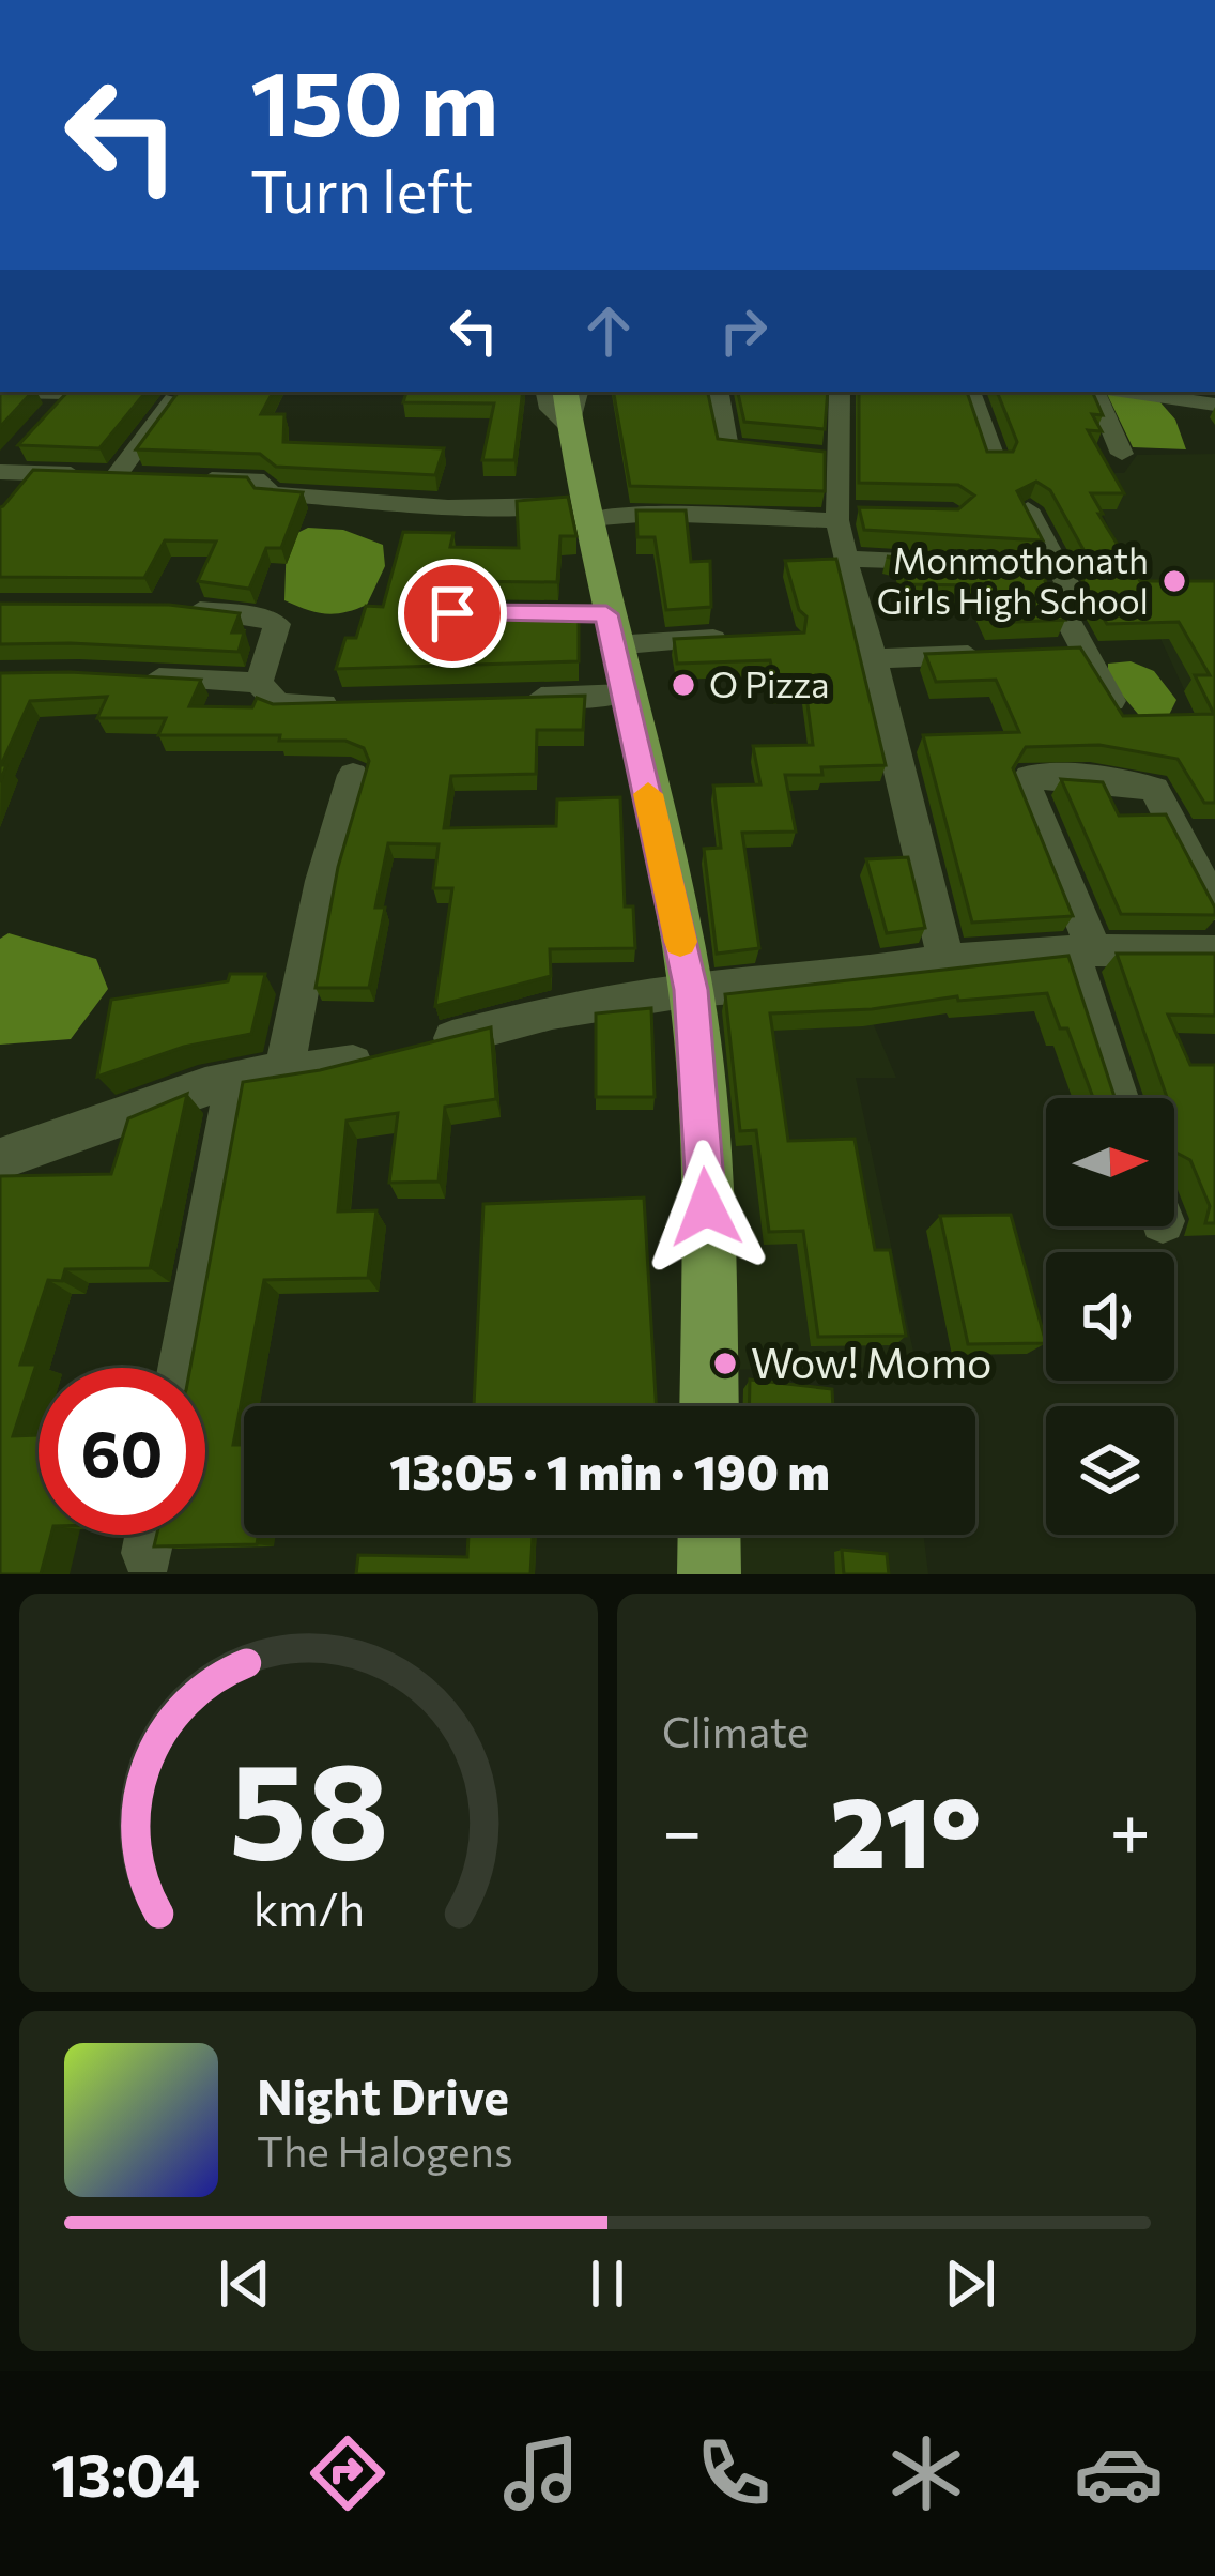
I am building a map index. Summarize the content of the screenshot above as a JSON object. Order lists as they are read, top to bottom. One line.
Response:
{"places":["Monmothonath Girls High School","O Pizza","Wow! Momo"],"north":"right","page":{"turn":["150 m","Turn left"],"limit":"60","trip":"13:05 · 1 min · 190 m","tile":"Climate","heat":["−","21°","+"],"song":["Night Drive","The Halogens"],"tabs":"13:04","gauge":["58","km/h"]}}
